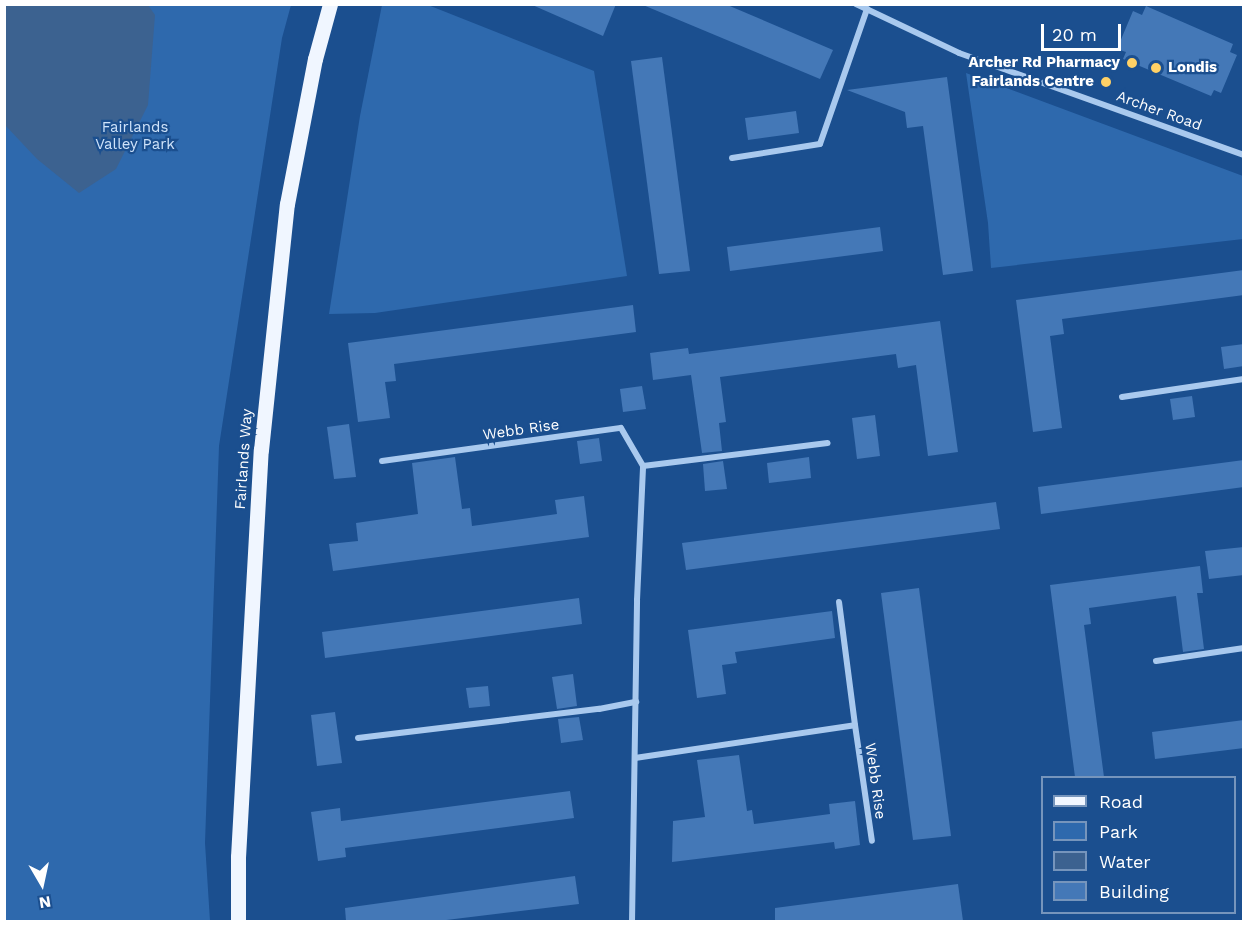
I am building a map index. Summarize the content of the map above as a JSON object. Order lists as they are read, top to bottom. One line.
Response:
{"streets":{"main road":["Fairlands Way"],"street":["Archer Road","Webb Rise"]},"parks":["Fairlands Valley Park"],"places":["Archer Rd Pharmacy","Londis","Fairlands Centre"],"legend":["Road","Park","Water","Building"],"scale_bar":"20 m","north":"bottom"}
